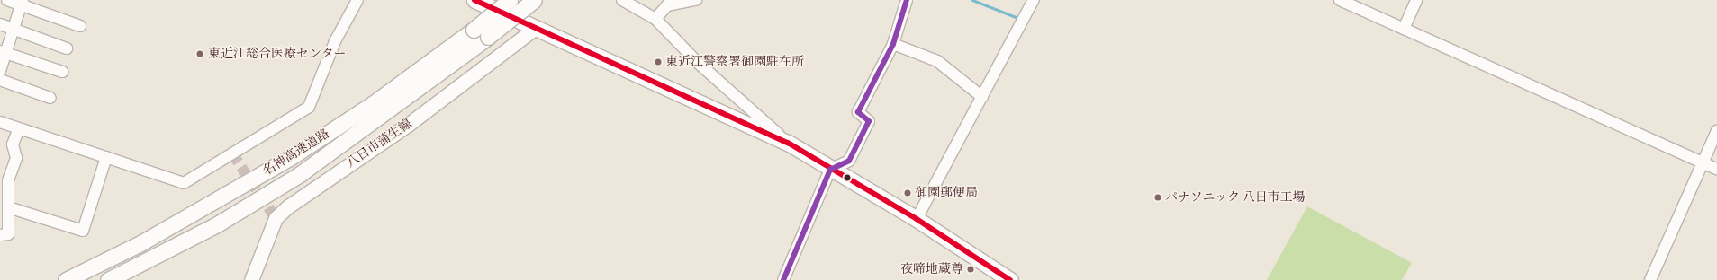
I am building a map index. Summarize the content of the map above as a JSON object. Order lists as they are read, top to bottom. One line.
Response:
{"streets":{"highway":["名神高速道路"],"main road":["八日市蒲生線"]},"places":["東近江総合医療センター","東近江警察署御園駐在所","御園郵便局","パナソニック 八日市工場","夜啼地蔵尊"]}
